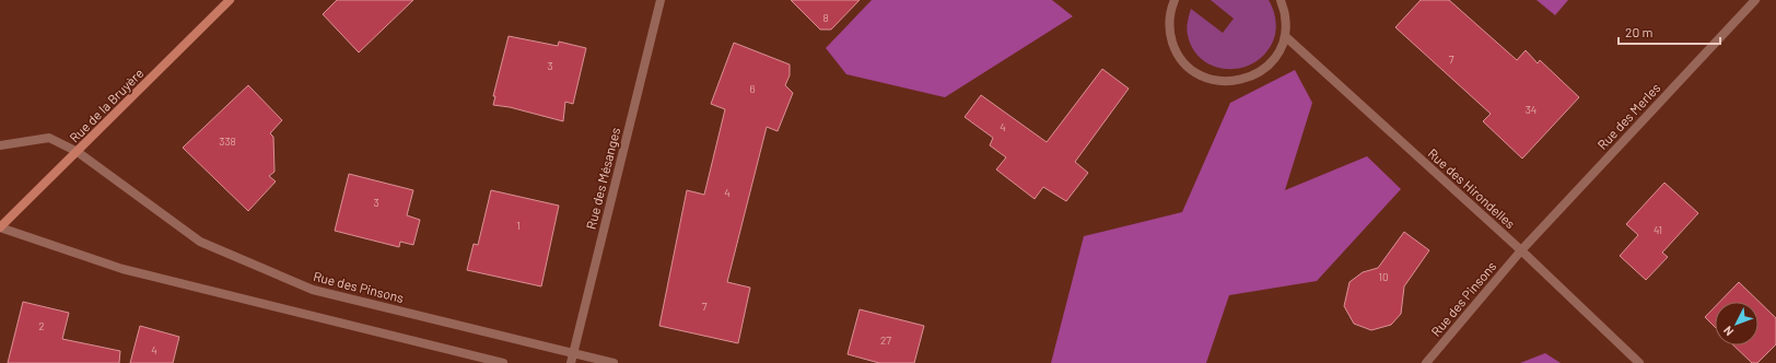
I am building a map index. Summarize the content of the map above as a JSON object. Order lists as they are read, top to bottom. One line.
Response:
{"streets":{"street":["Rue de la Bruyère","Rue des Merles","Rue des Mésanges","Rue des Hirondelles","Rue des Pinsons"]},"crossings":[["Rue de la Bruyère","Rue des Pinsons"],["Rue des Merles","Rue des Hirondelles"],["Rue des Merles","Rue des Pinsons"],["Rue des Mésanges","Rue des Pinsons"],["Rue des Hirondelles","Rue des Pinsons"]],"house_numbers":["8","7","3","6","34","4","338","4","3","1","41","10","7","2","27","4"],"scale_bar":"20 m","north":"bottom left"}
